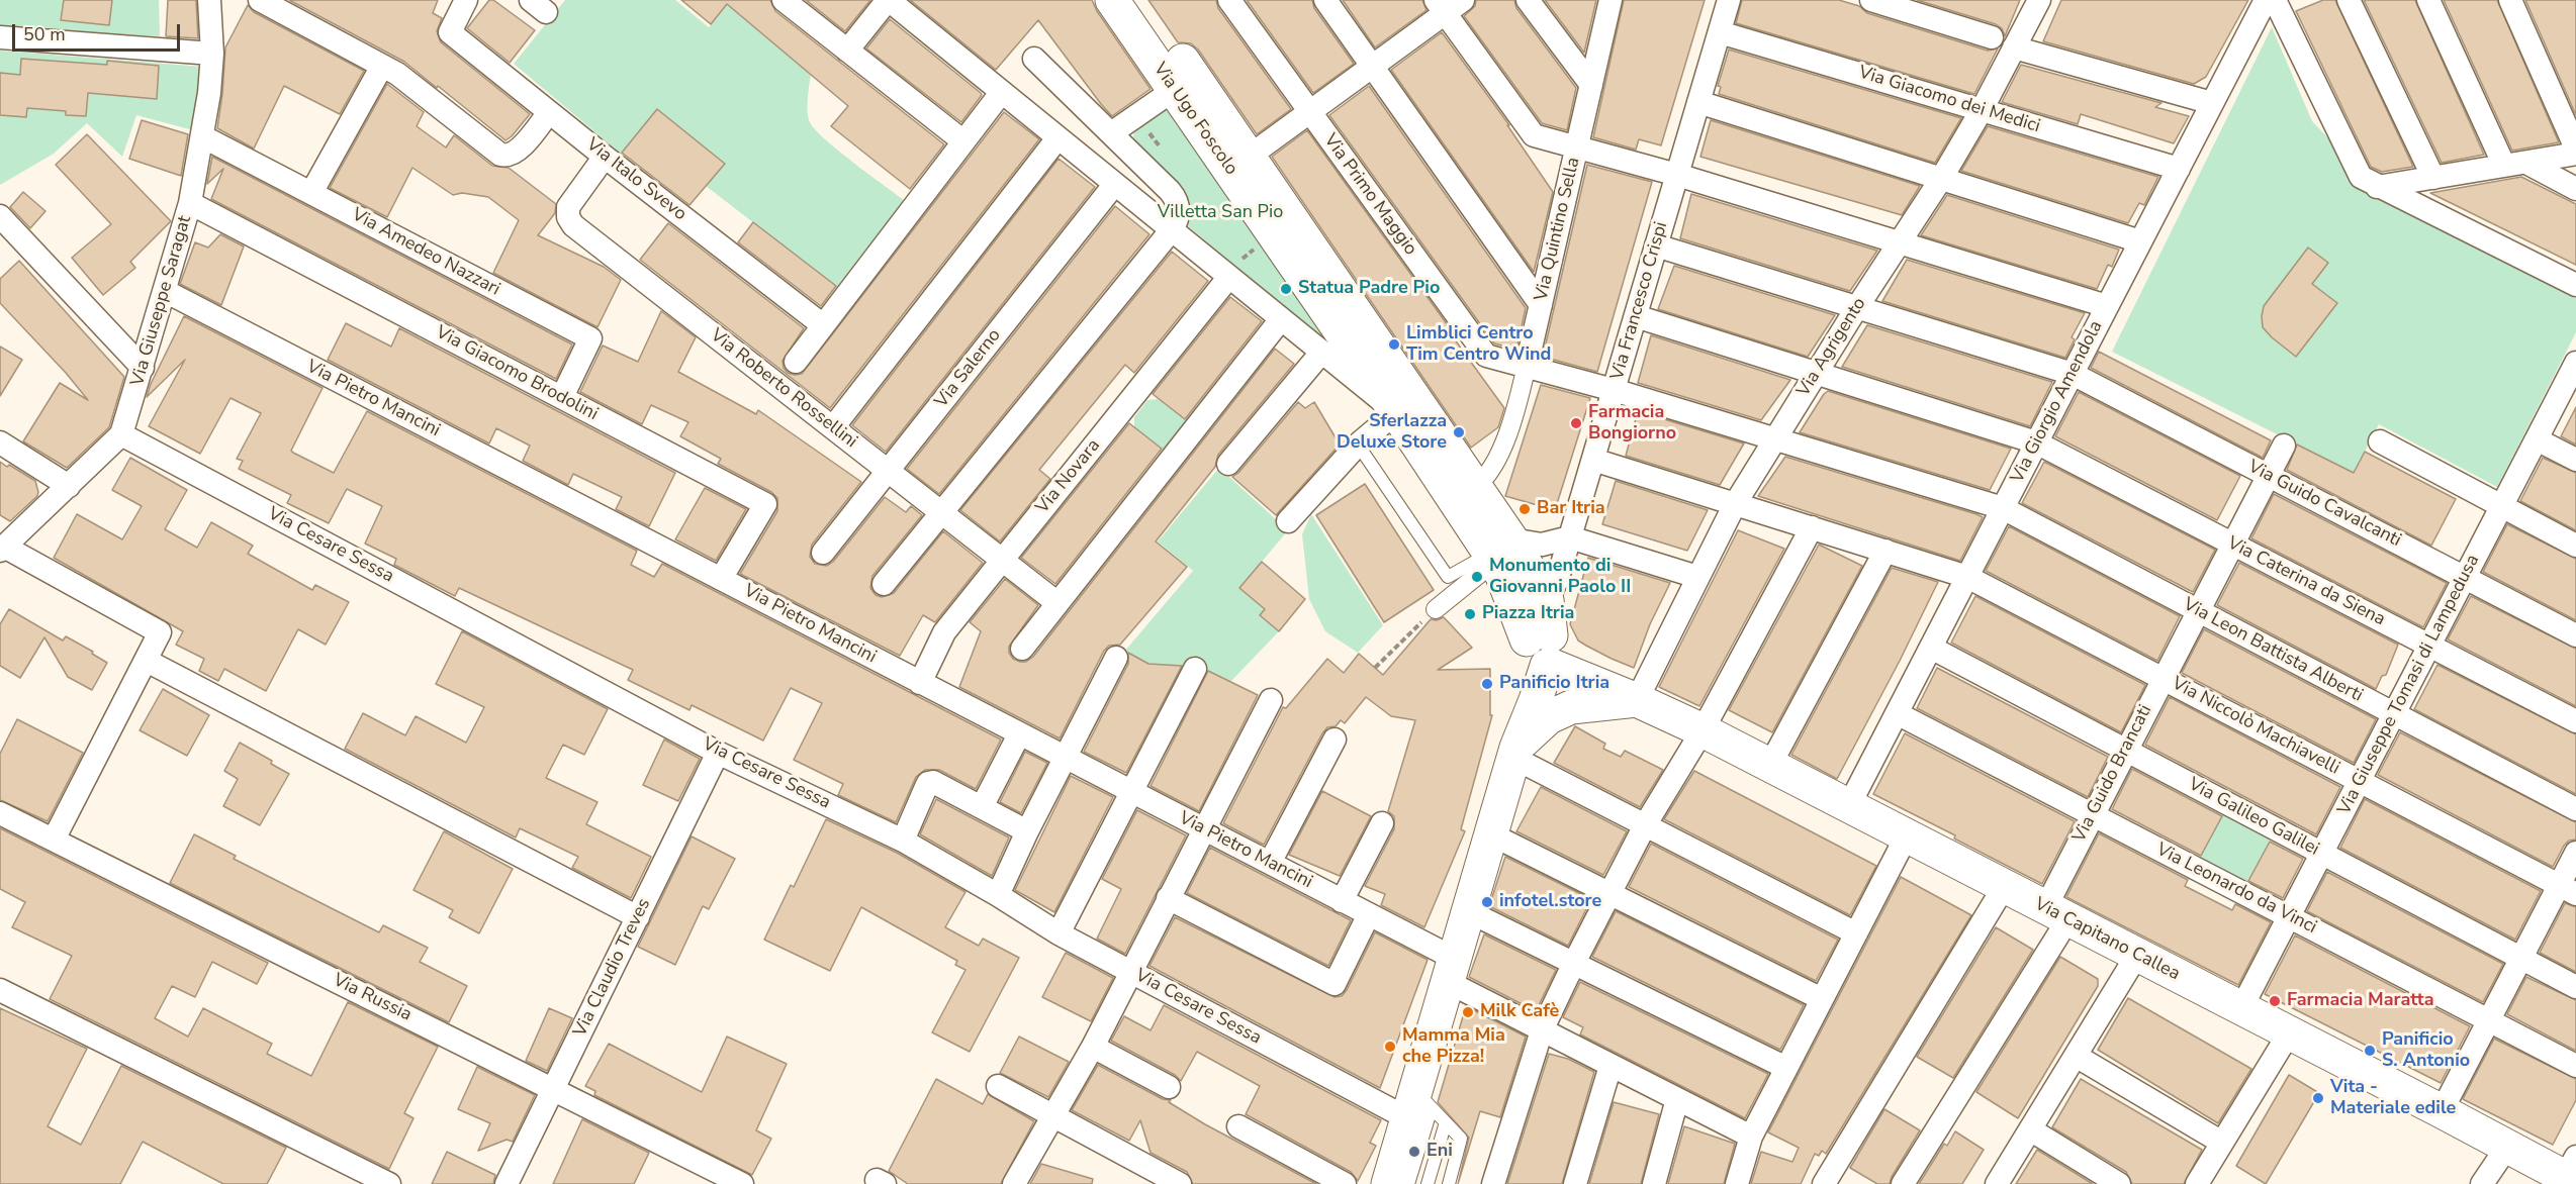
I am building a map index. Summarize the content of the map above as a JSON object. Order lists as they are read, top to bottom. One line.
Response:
{"streets":{"main road":["Via Ugo Foscolo","Via Capitano Callea"],"street":["Via Giacomo dei Medici","Via Italo Svevo","Via Primo Maggio","Via Quintino Sella","Via Amedeo Nazzari","Via Giuseppe Saragat","Via Francesco Crispi","Via Agrigento","Via Salerno","Via Giacomo Brodolini","Via Roberto Rossellini","Via Pietro Mancini","Via Giorgio Amendola","Via Novara","Via Guido Cavalcanti","Via Cesare Sessa","Via Caterina da Siena","Via Leon Battista Alberti","Via Giuseppe Tomasi di Lampedusa","Via Niccolò Machiavelli","Via Guido Brancati","Via Galileo Galilei","Via Leonardo da Vinci","Via Claudio Treves","Via Russia"]},"crossings":[["Via Giacomo dei Medici","Via Francesco Crispi"],["Via Giacomo dei Medici","Via Agrigento"],["Via Giacomo dei Medici","Via Giorgio Amendola"],["Via Ugo Foscolo","Via Quintino Sella"],["Via Ugo Foscolo","Via Francesco Crispi"],["Via Ugo Foscolo","Via Capitano Callea"],["Via Italo Svevo","Via Roberto Rossellini"],["Via Primo Maggio","Via Quintino Sella"],["Via Primo Maggio","Via Francesco Crispi"],["Via Primo Maggio","Via Agrigento"],["Via Primo Maggio","Via Leon Battista Alberti"],["Via Amedeo Nazzari","Via Giuseppe Saragat"],["Via Amedeo Nazzari","Via Giacomo Brodolini"],["Via Giuseppe Saragat","Via Giacomo Brodolini"],["Via Giuseppe Saragat","Via Pietro Mancini"],["Via Giuseppe Saragat","Via Cesare Sessa"],["Via Francesco Crispi","Via Guido Cavalcanti"],["Via Francesco Crispi","Via Caterina da Siena"],["Via Francesco Crispi","Via Niccolò Machiavelli"],["Via Agrigento","Via Guido Cavalcanti"],["Via Agrigento","Via Caterina da Siena"],["Via Agrigento","Via Leon Battista Alberti"],["Via Agrigento","Via Niccolò Machiavelli"],["Via Agrigento","Via Capitano Callea"],["Via Salerno","Via Roberto Rossellini"],["Via Giacomo Brodolini","Via Pietro Mancini"],["Via Roberto Rossellini","Via Novara"],["Via Pietro Mancini","Via Novara"],["Via Giorgio Amendola","Via Guido Cavalcanti"],["Via Giorgio Amendola","Via Caterina da Siena"],["Via Giorgio Amendola","Via Leon Battista Alberti"],["Via Giorgio Amendola","Via Niccolò Machiavelli"],["Via Giorgio Amendola","Via Galileo Galilei"],["Via Giorgio Amendola","Via Leonardo da Vinci"],["Via Giorgio Amendola","Via Capitano Callea"],["Via Guido Cavalcanti","Via Giuseppe Tomasi di Lampedusa"],["Via Guido Cavalcanti","Via Guido Brancati"],["Via Cesare Sessa","Via Claudio Treves"],["Via Caterina da Siena","Via Giuseppe Tomasi di Lampedusa"],["Via Caterina da Siena","Via Guido Brancati"],["Via Leon Battista Alberti","Via Giuseppe Tomasi di Lampedusa"],["Via Leon Battista Alberti","Via Guido Brancati"],["Via Giuseppe Tomasi di Lampedusa","Via Niccolò Machiavelli"],["Via Giuseppe Tomasi di Lampedusa","Via Galileo Galilei"],["Via Giuseppe Tomasi di Lampedusa","Via Leonardo da Vinci"],["Via Giuseppe Tomasi di Lampedusa","Via Capitano Callea"],["Via Niccolò Machiavelli","Via Guido Brancati"],["Via Guido Brancati","Via Galileo Galilei"],["Via Guido Brancati","Via Leonardo da Vinci"],["Via Guido Brancati","Via Capitano Callea"],["Via Claudio Treves","Via Russia"]],"parks":["Villetta San Pio"],"places":["Statua Padre Pio","Limblici Centro Tim Centro Wind","Farmacia Bongiorno","Sferlazza Deluxe Store","Bar Itria","Monumento di Giovanni Paolo II","Piazza Itria","Panificio Itria","infotel.store","Farmacia Maratta","Milk Cafè","Mamma Mia che Pizza!","Panificio S. Antonio","Vita - Materiale edile","Eni"],"scale_bar":"50 m"}
